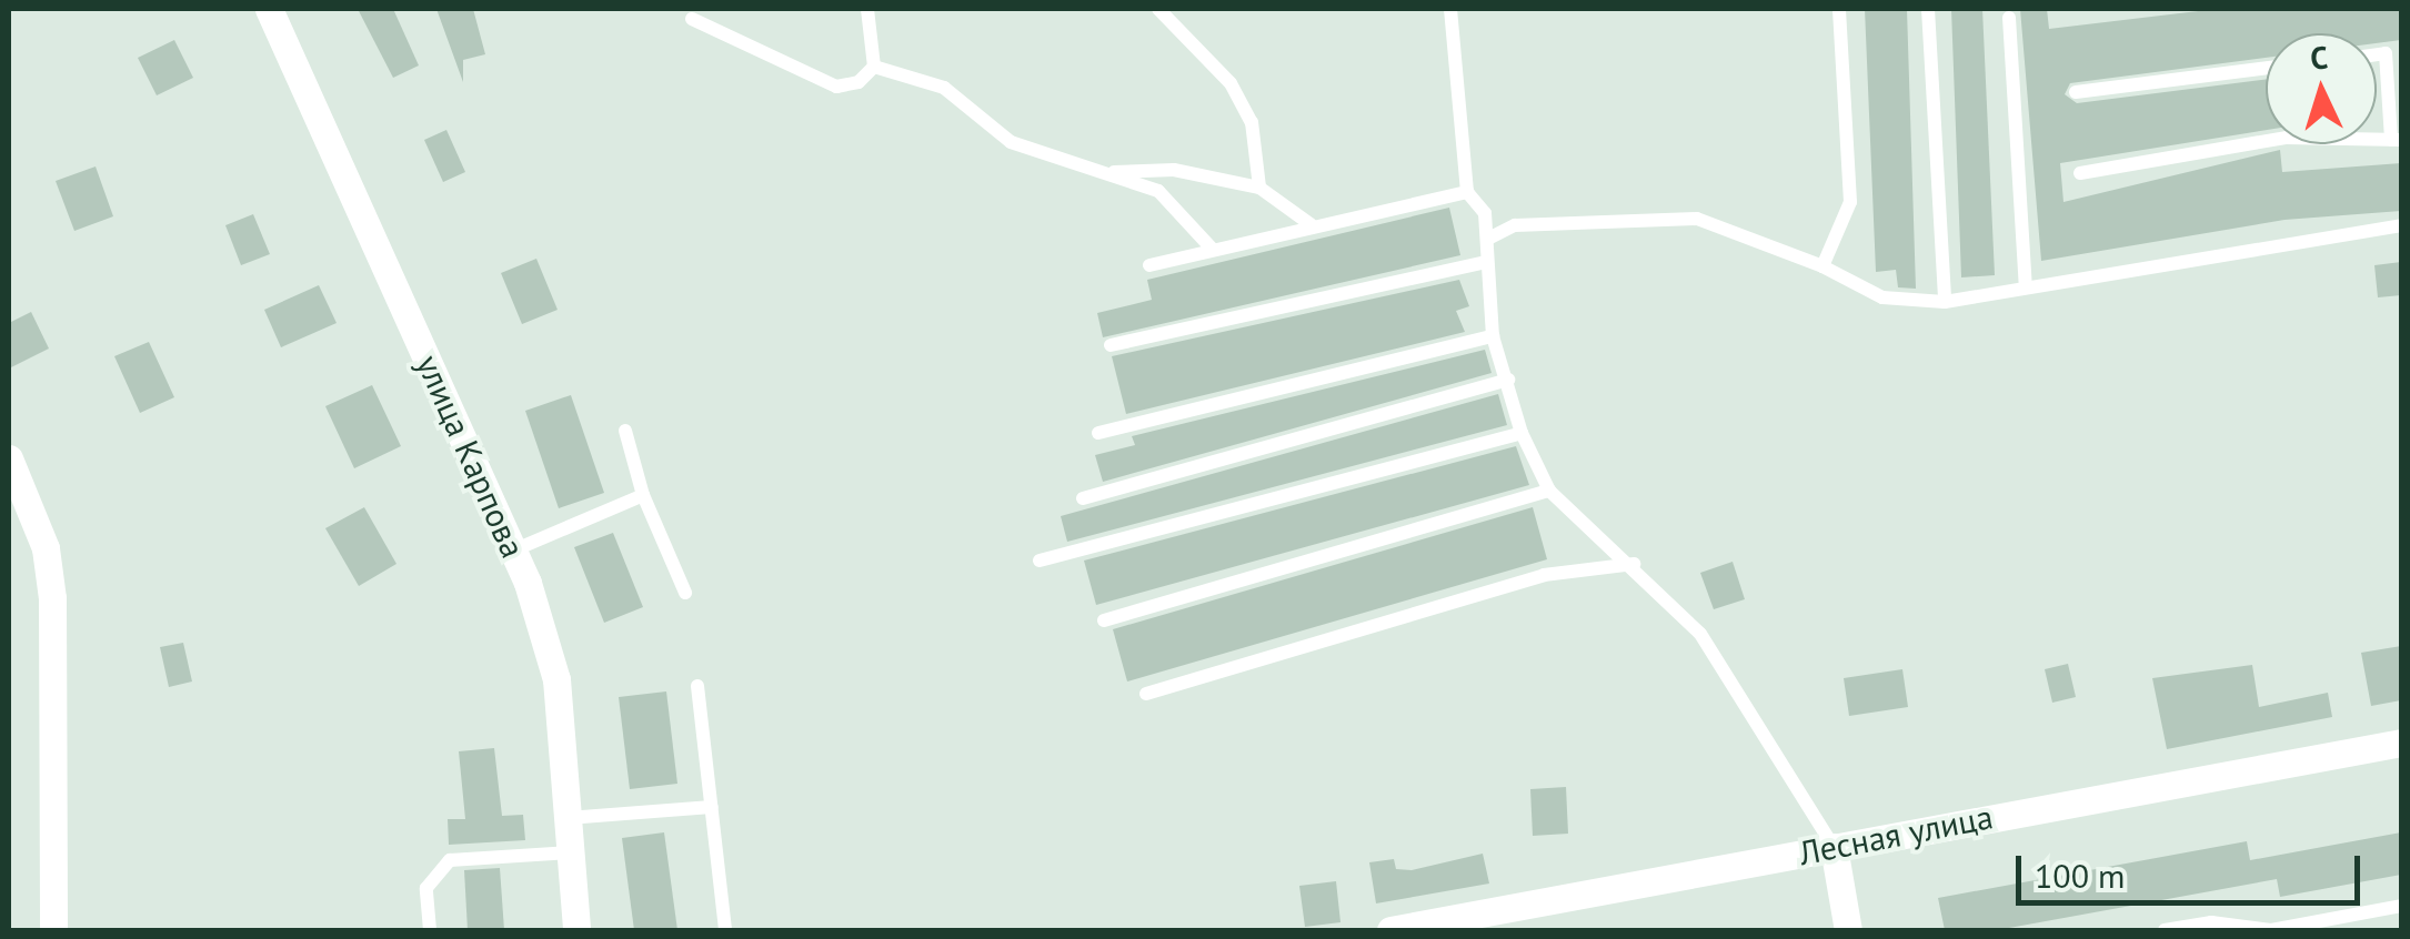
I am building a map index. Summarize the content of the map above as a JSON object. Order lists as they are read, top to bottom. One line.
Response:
{"streets":{"street":["улица Карпова","Лесная улица"]},"scale_bar":"100 m","north":"top"}
